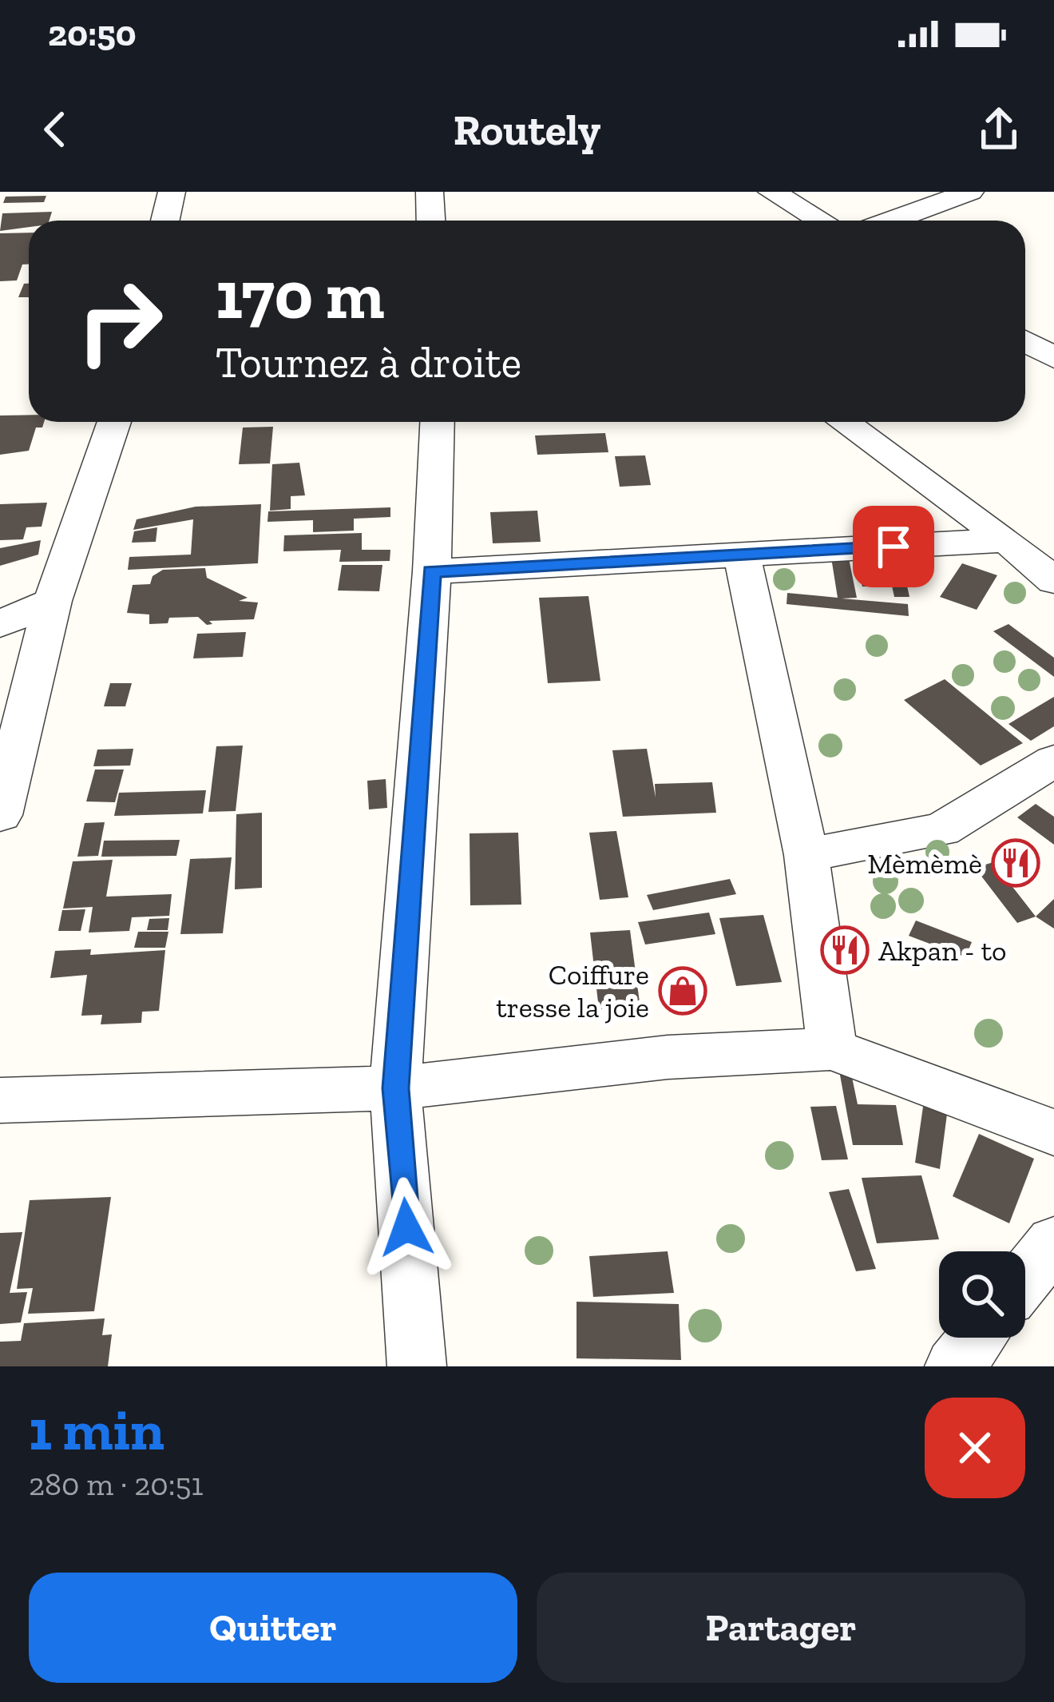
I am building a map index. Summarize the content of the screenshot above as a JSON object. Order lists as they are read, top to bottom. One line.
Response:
{"places":{"restaurant":["Mèmèmè","Akpan - to"],"shop":["Coiffure tresse la joie"]},"page":{"status":"20:50","header":"Routely","turn":["170 m","Tournez à droite"],"heading":["1 min","280 m · 20:51"],"buttons":["Quitter","Partager"]}}
